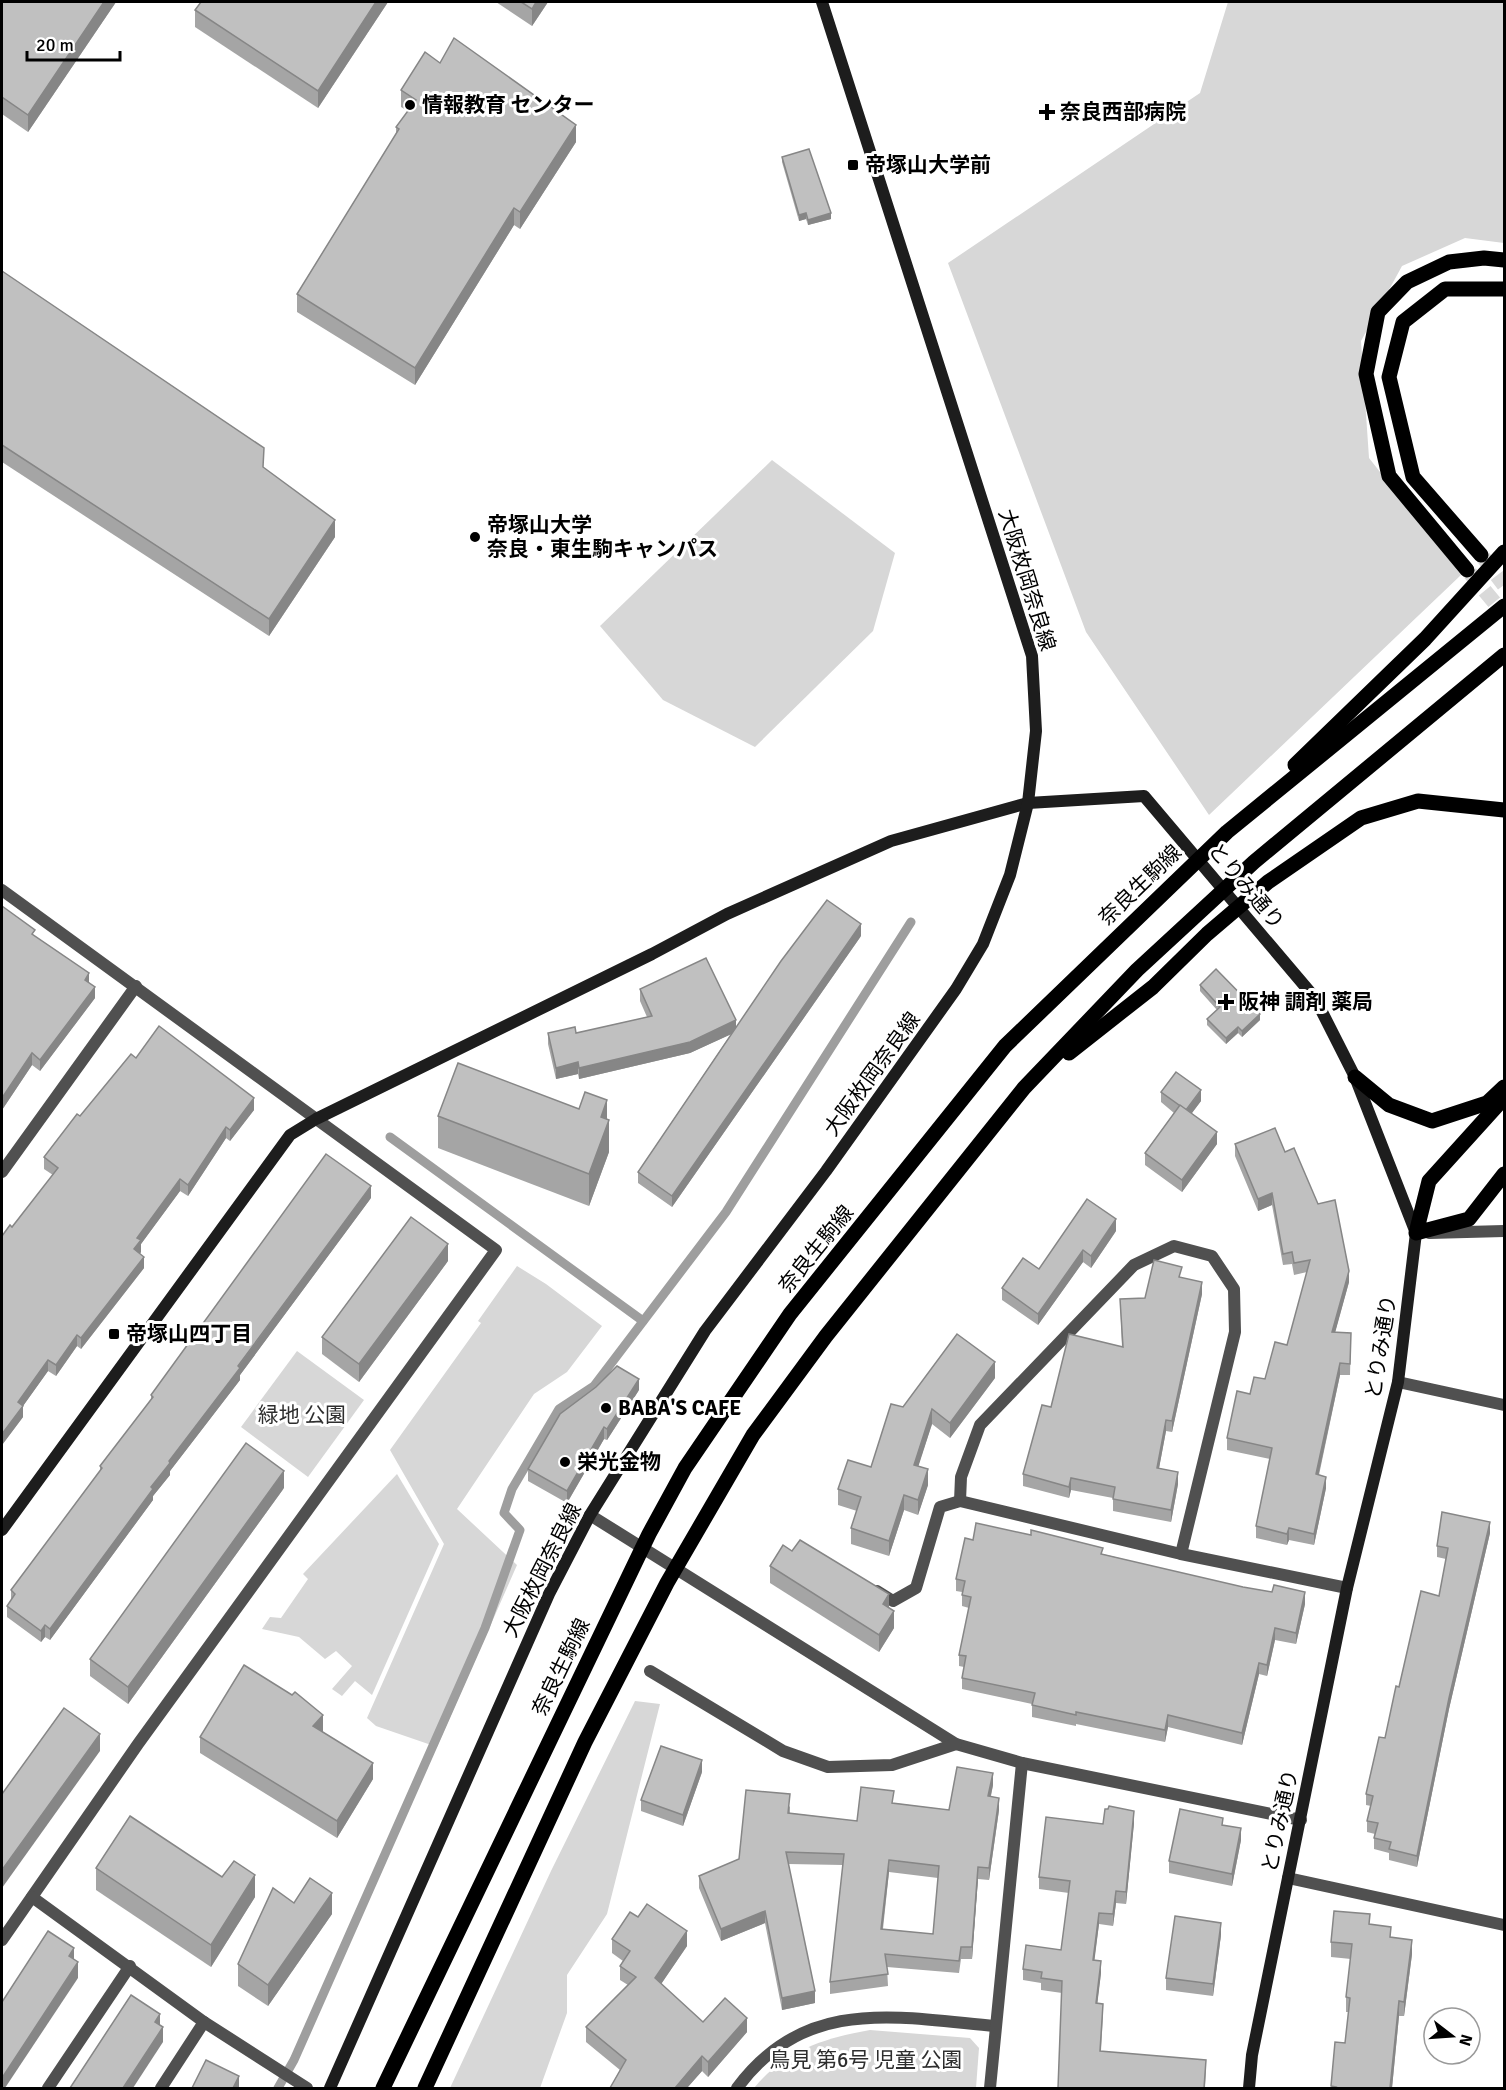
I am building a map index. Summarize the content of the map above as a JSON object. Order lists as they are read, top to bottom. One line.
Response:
{"streets":{"main road":["奈良生駒線"],"street":["大阪枚岡奈良線","とりみ通り"]},"crossings":[["大阪枚岡奈良線","とりみ通り"]],"parks":["緑地 公園","鳥見 第6号 児童 公園"],"places":{"other":["情報教育 センター","帝塚山大学 奈良・東生駒キャンパス","BABA'S CAFE","栄光金物"],"health":["奈良西部病院","阪神 調剤 薬局"],"transit":["帝塚山大学前","帝塚山四丁目"]},"scale_bar":"20 m","north":"right"}
